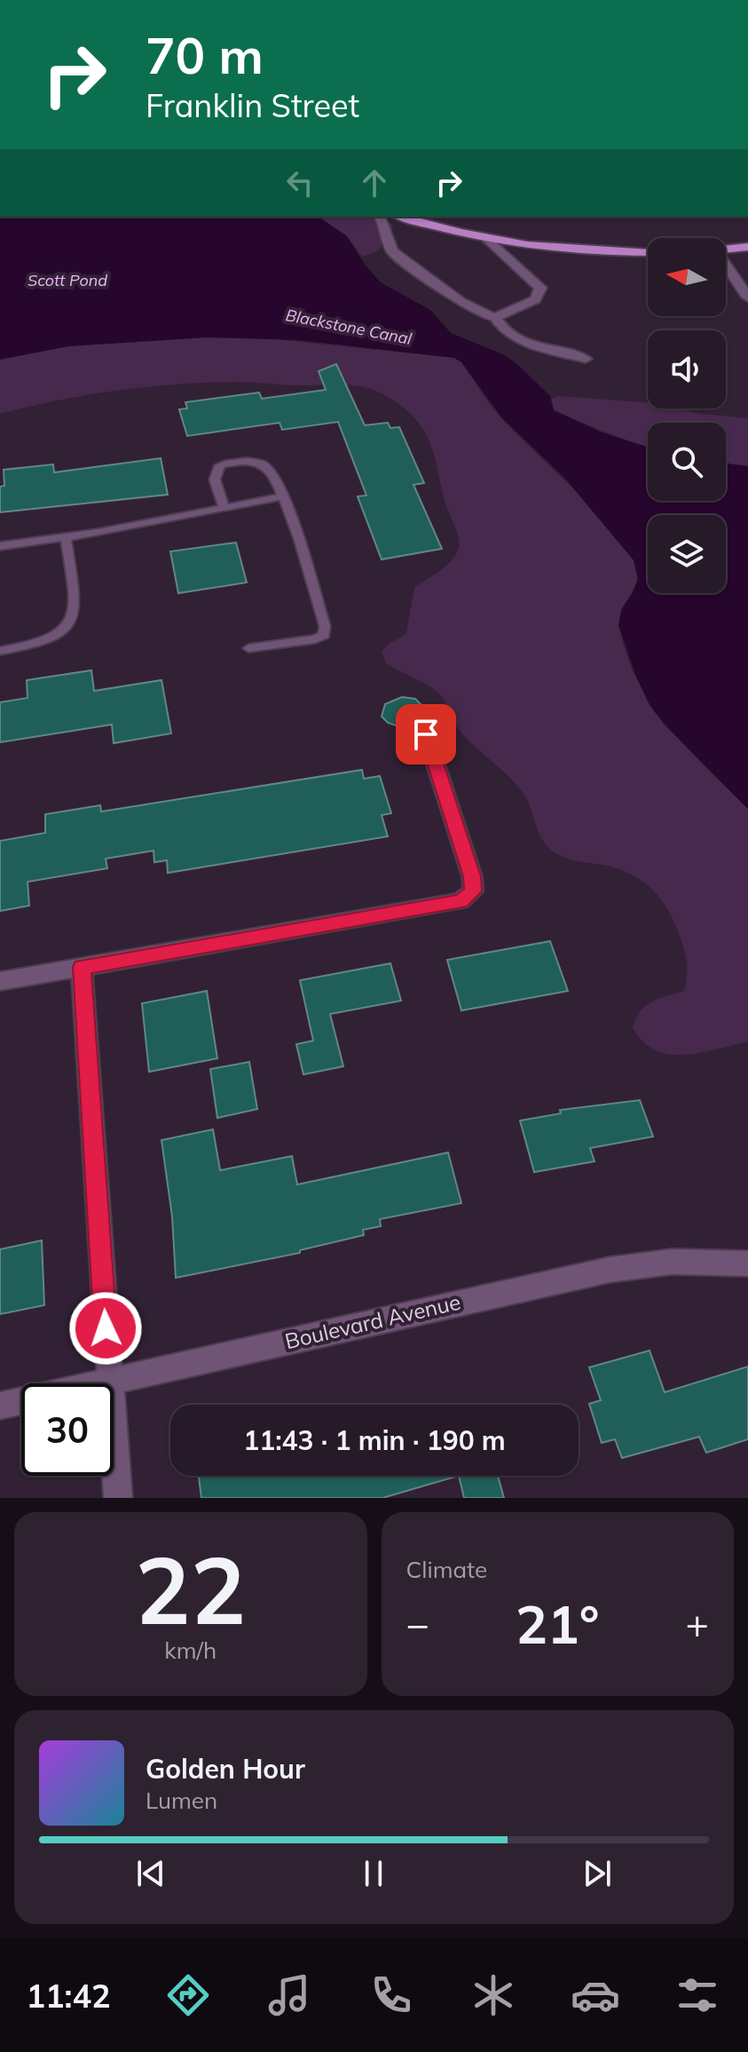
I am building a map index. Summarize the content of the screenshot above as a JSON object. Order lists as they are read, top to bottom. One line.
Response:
{"streets":{"street":["Boulevard Avenue"]},"water":["Scott Pond","Blackstone Canal"],"north":"left","page":{"turn":["70 m","Franklin Street"],"limit":"30","trip":"11:43 · 1 min · 190 m","tile":[["22","km/h"],"Climate"],"heat":["−","21°","+"],"song":["Golden Hour","Lumen"],"tabs":"11:42"}}
